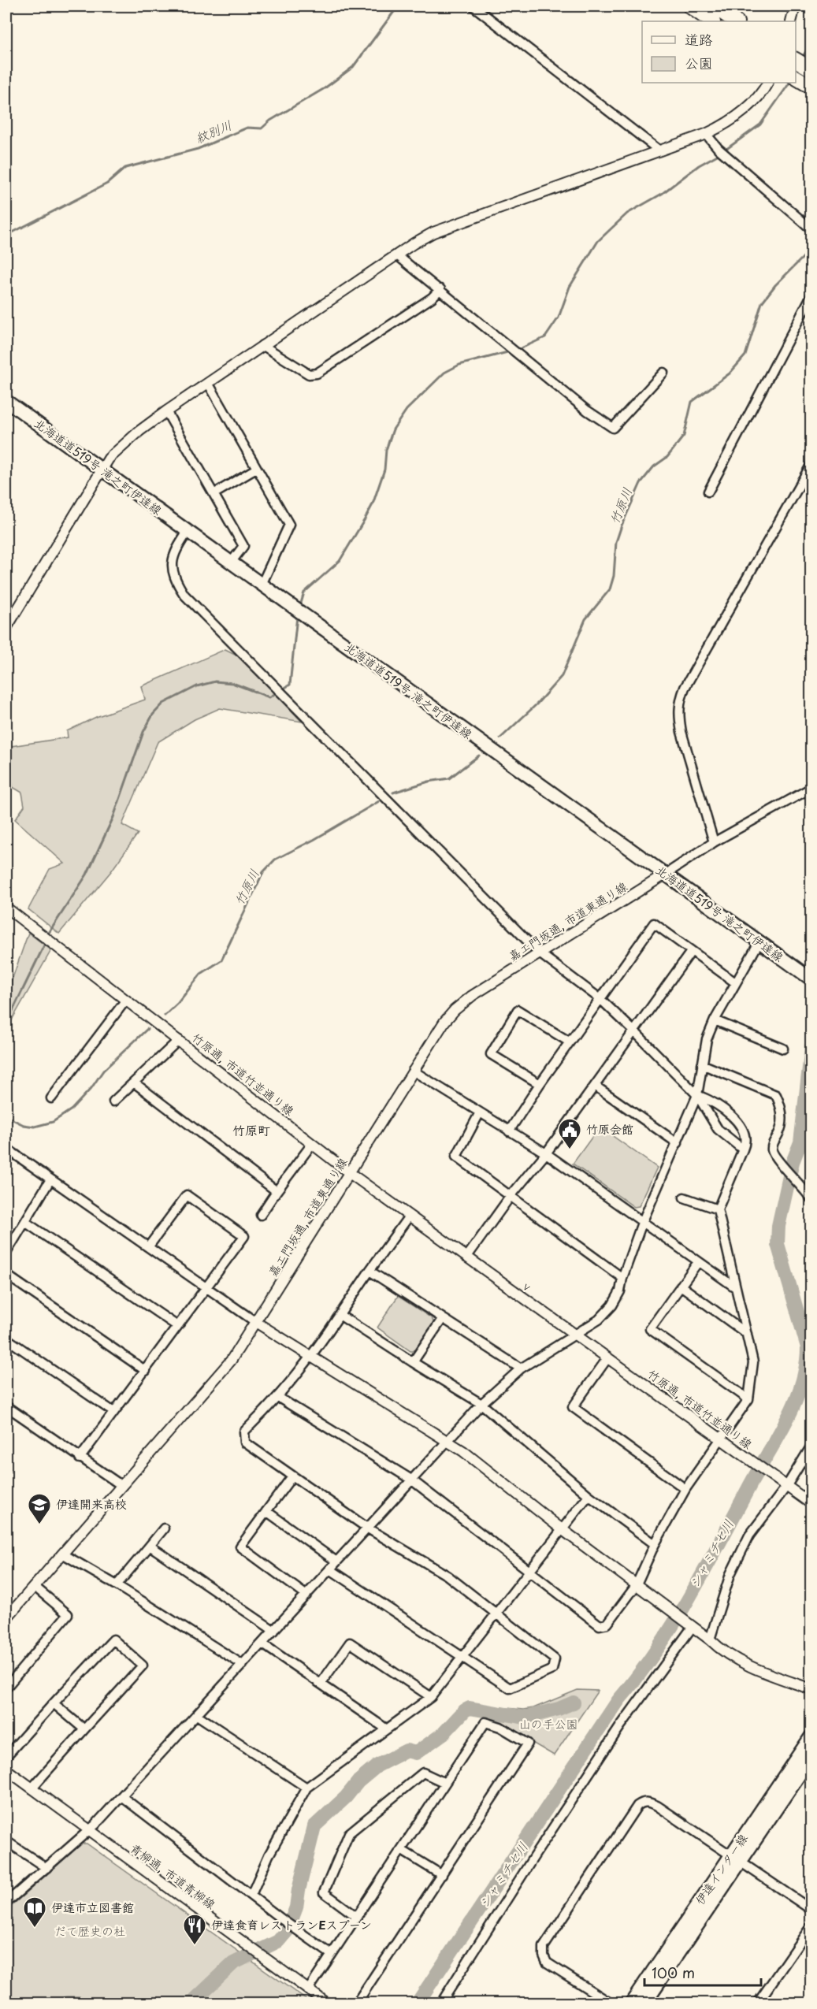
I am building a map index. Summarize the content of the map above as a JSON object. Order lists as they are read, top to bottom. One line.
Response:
{"streets":{"main road":["北海道道519号 滝之町伊達線","伊達インター線"],"street":["嘉エ門坂通, 市道東通り線","竹原通, 市道竹並通り線","ｖ","青柳通, 市道青柳線"]},"crossings":[["北海道道519号 滝之町伊達線","嘉エ門坂通, 市道東通り線"],["嘉エ門坂通, 市道東通り線","竹原通, 市道竹並通り線"],["竹原通, 市道竹並通り線","ｖ"]],"districts":["竹原町"],"water":["紋別川","竹原川","シャミチセ川"],"parks":["山の手公園","だて歴史の杜"],"places":{"public building":["竹原会館"],"school or university":["伊達開来高校"],"library":["伊達市立図書館"],"restaurant":["伊達食育レストランEスプーン"]},"legend":["道路","公園"],"scale_bar":"100 m"}
